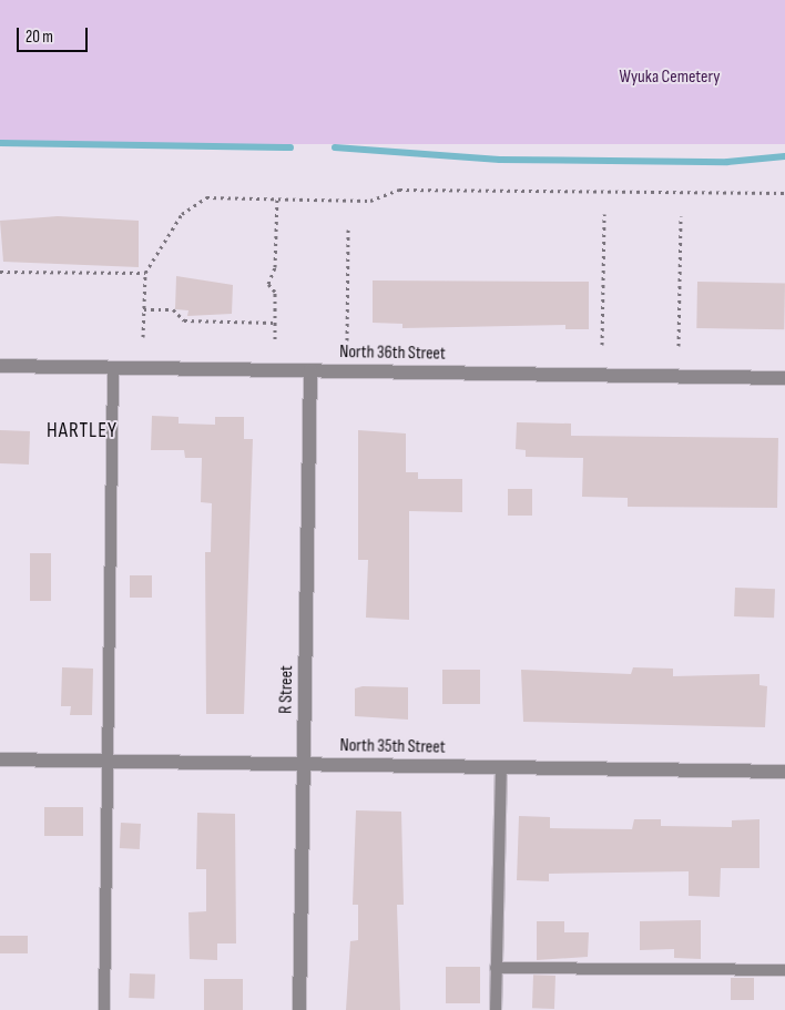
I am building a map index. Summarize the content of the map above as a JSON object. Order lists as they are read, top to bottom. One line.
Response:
{"streets":{"street":["North 36th Street","R Street","North 35th Street"]},"crossings":[["North 36th Street","R Street"],["R Street","North 35th Street"]],"districts":["HARTLEY"],"parks":["Wyuka Cemetery"],"scale_bar":"20 m"}
